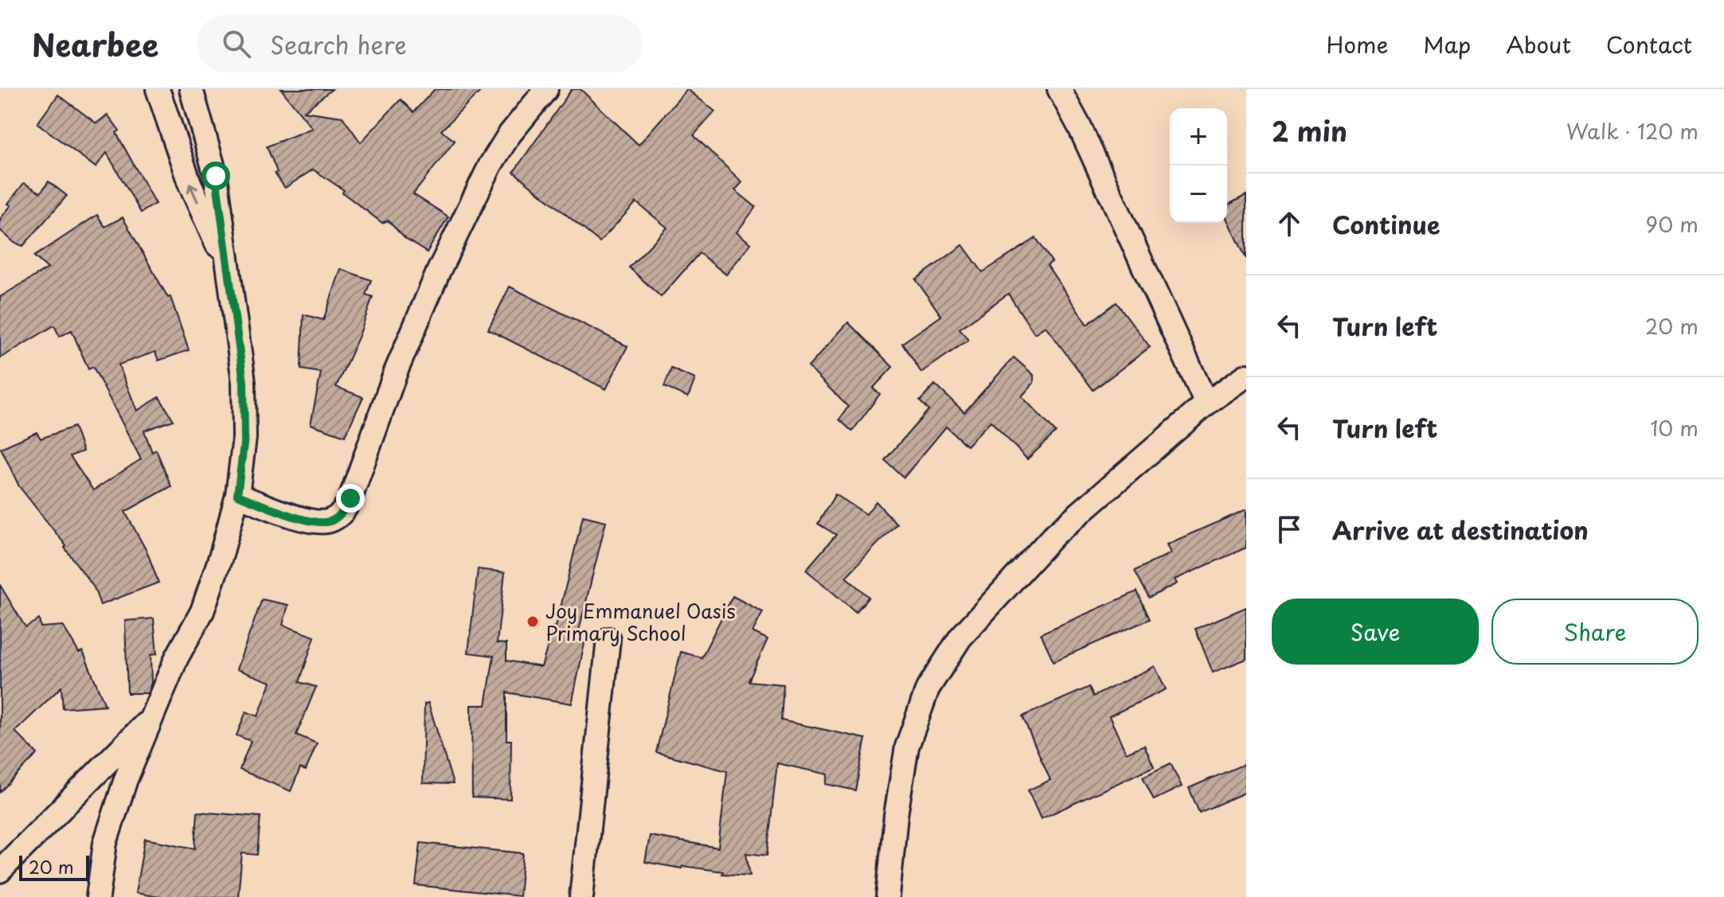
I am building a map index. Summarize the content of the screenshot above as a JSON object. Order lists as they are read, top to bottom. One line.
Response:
{"places":["Joy Emmanuel Oasis Primary School"],"scale_bar":"20 m","page":{"header":"Nearbee","search":"Search here","nav":["Home","Map","About","Contact"],"heading":["2 min","Walk · 120 m"],"map_buttons":["+","−"],"list":[["Continue","90 m"],["Turn left","20 m"],["Turn left","10 m"],"Arrive at destination"],"buttons":["Save","Share"],"scale":"20 m"}}
